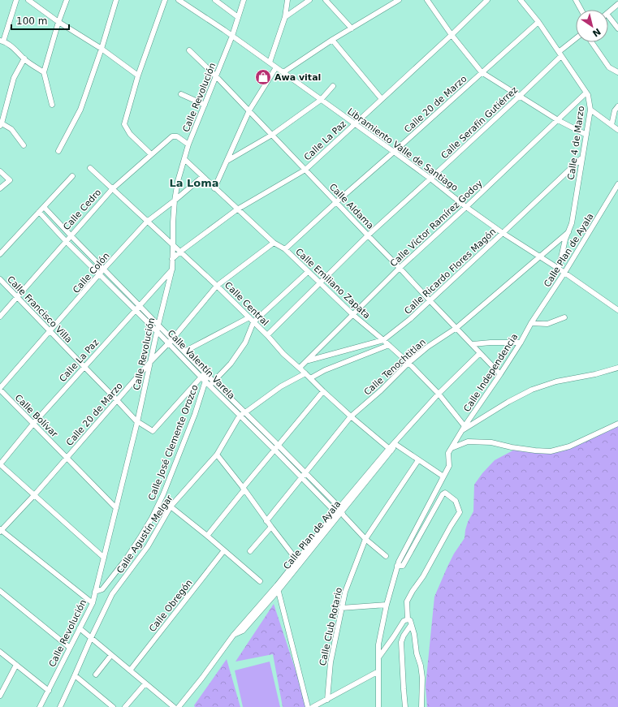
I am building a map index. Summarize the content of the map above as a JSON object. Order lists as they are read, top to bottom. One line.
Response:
{"streets":{"street":["Calle Revolución","Calle 20 de Marzo","Calle Serafín Gutiérrez","Calle La Paz","Calle 4 de Marzo","Libramiento Valle de Santiago","Calle Aldama","Calle Cedro","Calle Víctor Ramírez Godoy","Calle Plan de Ayala","Calle Ricardo Flores Magón","Calle Colón","Calle Emiliano Zapata","Calle Central","Calle Francisco Villa","Calle Valentín Varela","Calle Tenochtitlan","Calle Independencia","Calle Bolívar","Calle José Clemente Orozco","Calle Agustín Melgar","Calle Obregón","Calle Club Rotario"]},"crossings":[["Calle Revolución","Calle 20 de Marzo"],["Calle Revolución","Calle La Paz"],["Calle Revolución","Libramiento Valle de Santiago"],["Calle Revolución","Calle Aldama"],["Calle Revolución","Calle Cedro"],["Calle Revolución","Calle Colón"],["Calle Revolución","Calle Emiliano Zapata"],["Calle Revolución","Calle Central"],["Calle Revolución","Calle Francisco Villa"],["Calle Revolución","Calle Valentín Varela"],["Calle Revolución","Calle Bolívar"],["Calle Revolución","Calle José Clemente Orozco"],["Calle 20 de Marzo","Calle 4 de Marzo"],["Calle 20 de Marzo","Libramiento Valle de Santiago"],["Calle 20 de Marzo","Calle Aldama"],["Calle 20 de Marzo","Calle Emiliano Zapata"],["Calle 20 de Marzo","Calle Central"],["Calle 20 de Marzo","Calle Francisco Villa"],["Calle 20 de Marzo","Calle Valentín Varela"],["Calle 20 de Marzo","Calle Bolívar"],["Calle Serafín Gutiérrez","Calle 4 de Marzo"],["Calle Serafín Gutiérrez","Libramiento Valle de Santiago"],["Calle Serafín Gutiérrez","Calle Aldama"],["Calle Serafín Gutiérrez","Calle Emiliano Zapata"],["Calle Serafín Gutiérrez","Calle Central"],["Calle La Paz","Libramiento Valle de Santiago"],["Calle La Paz","Calle Aldama"],["Calle La Paz","Calle Emiliano Zapata"],["Calle La Paz","Calle Central"],["Calle La Paz","Calle Francisco Villa"],["Calle La Paz","Calle Valentín Varela"],["Calle La Paz","Calle Bolívar"],["Calle 4 de Marzo","Libramiento Valle de Santiago"],["Calle 4 de Marzo","Calle Víctor Ramírez Godoy"],["Calle 4 de Marzo","Calle Ricardo Flores Magón"],["Calle 4 de Marzo","Calle Tenochtitlan"],["Libramiento Valle de Santiago","Calle Víctor Ramírez Godoy"],["Libramiento Valle de Santiago","Calle Plan de Ayala"],["Libramiento Valle de Santiago","Calle Ricardo Flores Magón"],["Libramiento Valle de Santiago","Calle Tenochtitlan"],["Calle Aldama","Calle Víctor Ramírez Godoy"],["Calle Aldama","Calle Plan de Ayala"],["Calle Aldama","Calle Ricardo Flores Magón"],["Calle Aldama","Calle Tenochtitlan"],["Calle Aldama","Calle Independencia"],["Calle Cedro","Calle Central"],["Calle Cedro","Calle Francisco Villa"],["Calle Cedro","Calle Valentín Varela"],["Calle Víctor Ramírez Godoy","Calle Ricardo Flores Magón"],["Calle Víctor Ramírez Godoy","Calle Emiliano Zapata"],["Calle Víctor Ramírez Godoy","Calle Central"],["Calle Plan de Ayala","Calle Emiliano Zapata"],["Calle Plan de Ayala","Calle Central"],["Calle Plan de Ayala","Calle Valentín Varela"],["Calle Plan de Ayala","Calle Independencia"],["Calle Ricardo Flores Magón","Calle Emiliano Zapata"],["Calle Colón","Calle Emiliano Zapata"],["Calle Colón","Calle Central"],["Calle Colón","Calle Francisco Villa"],["Calle Colón","Calle Valentín Varela"],["Calle Colón","Calle Bolívar"],["Calle Emiliano Zapata","Calle Tenochtitlan"],["Calle Emiliano Zapata","Calle Independencia"],["Calle Central","Calle Tenochtitlan"],["Calle Central","Calle Agustín Melgar"],["Calle Francisco Villa","Calle Valentín Varela"],["Calle Francisco Villa","Calle José Clemente Orozco"],["Calle Valentín Varela","Calle Tenochtitlan"],["Calle Valentín Varela","Calle José Clemente Orozco"],["Calle Valentín Varela","Calle Agustín Melgar"]],"districts":["La Loma"],"places":{"shop":["Awa vital"]},"scale_bar":"100 m","north":"bottom right"}
